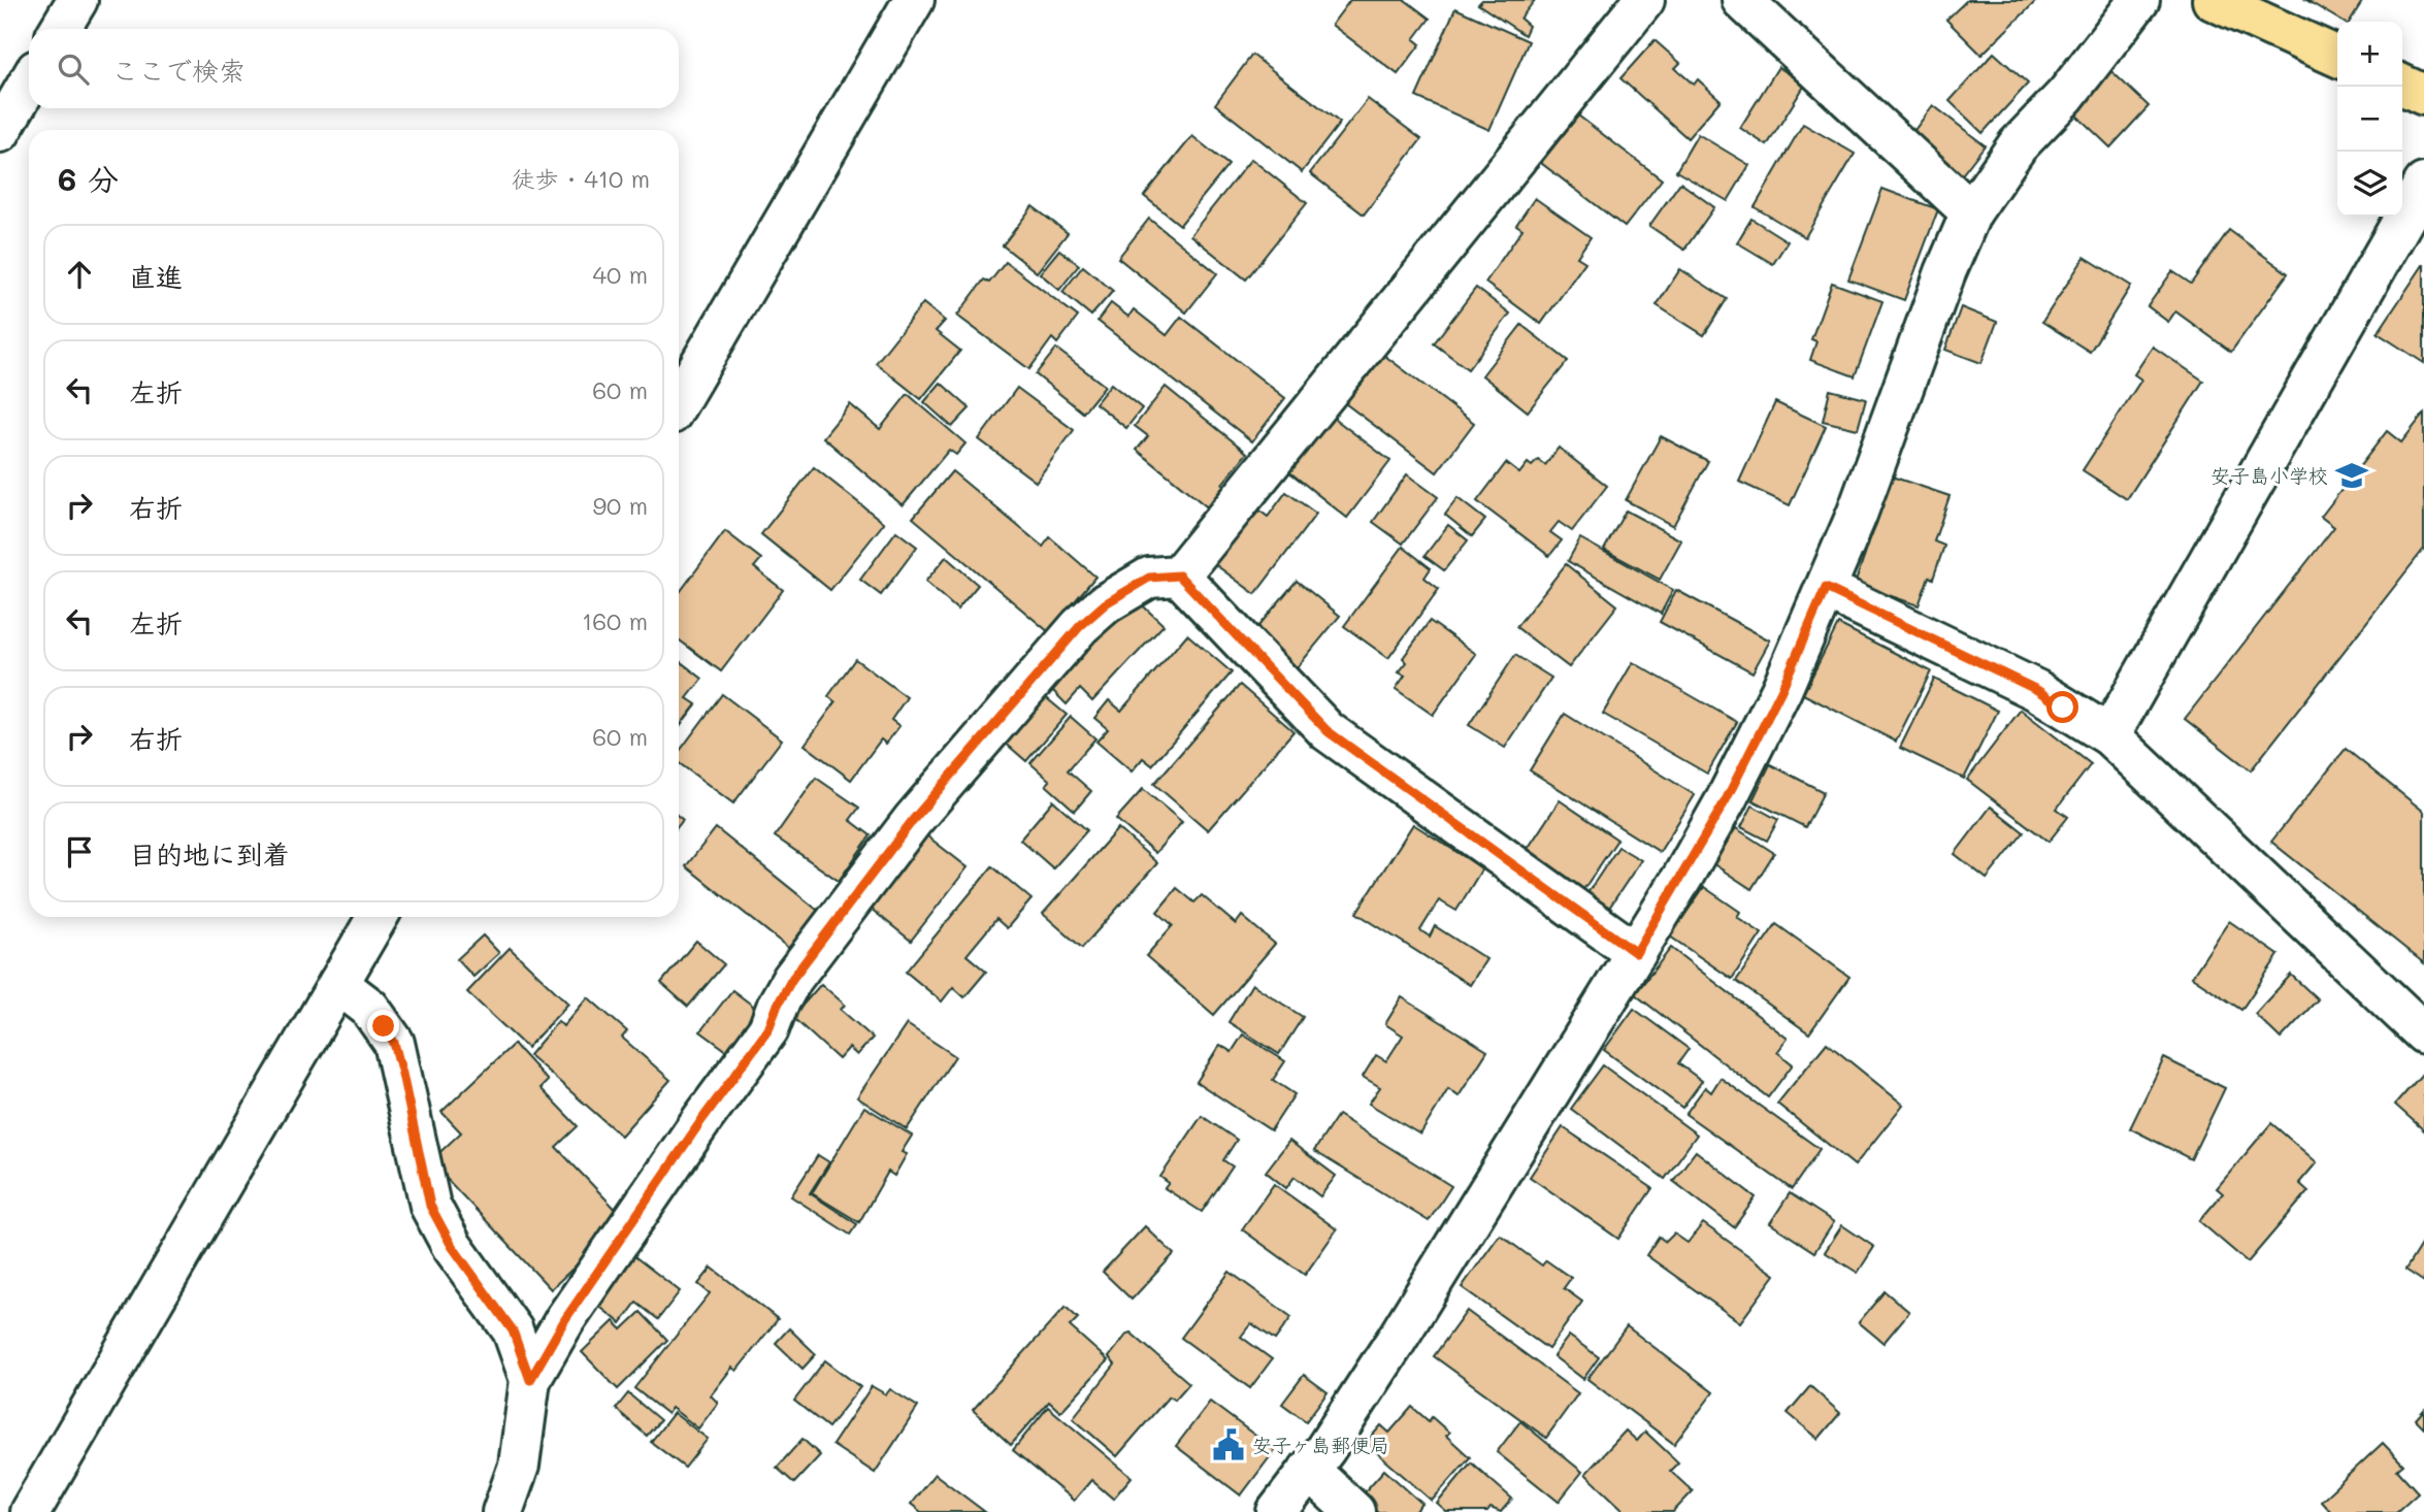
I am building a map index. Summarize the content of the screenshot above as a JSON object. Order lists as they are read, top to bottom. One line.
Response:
{"places":{"school or university":["安子島小学校"],"public building":["安子ヶ島郵便局"]},"page":{"map_buttons":["+","−"],"search":"ここで検索","heading":["6 分","徒歩 · 410 m"],"list":[["直進","40 m"],["左折","60 m"],["右折","90 m"],["左折","160 m"],["右折","60 m"],"目的地に到着"]}}
